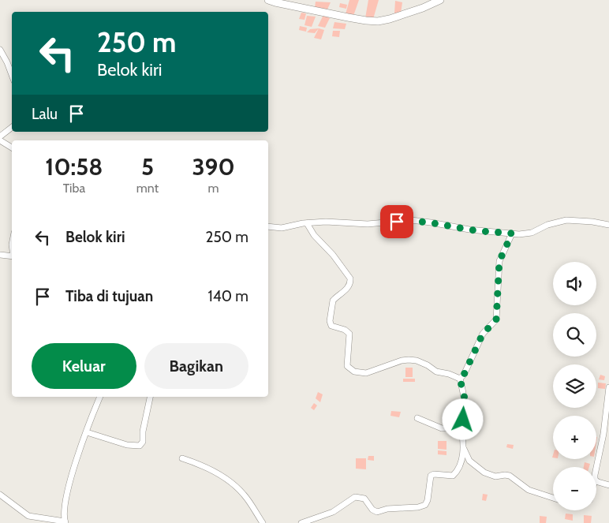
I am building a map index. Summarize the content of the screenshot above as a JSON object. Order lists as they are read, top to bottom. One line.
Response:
{"page":{"turn":["250 m","Belok kiri"],"then":"Lalu","eta":["10:58","Tiba","5","mnt","390","m"],"list":[{"name":"Belok kiri","value":"250 m"},{"name":"Tiba di tujuan","value":"140 m"}],"map_buttons":["+","−"],"buttons":["Keluar","Bagikan"]}}
